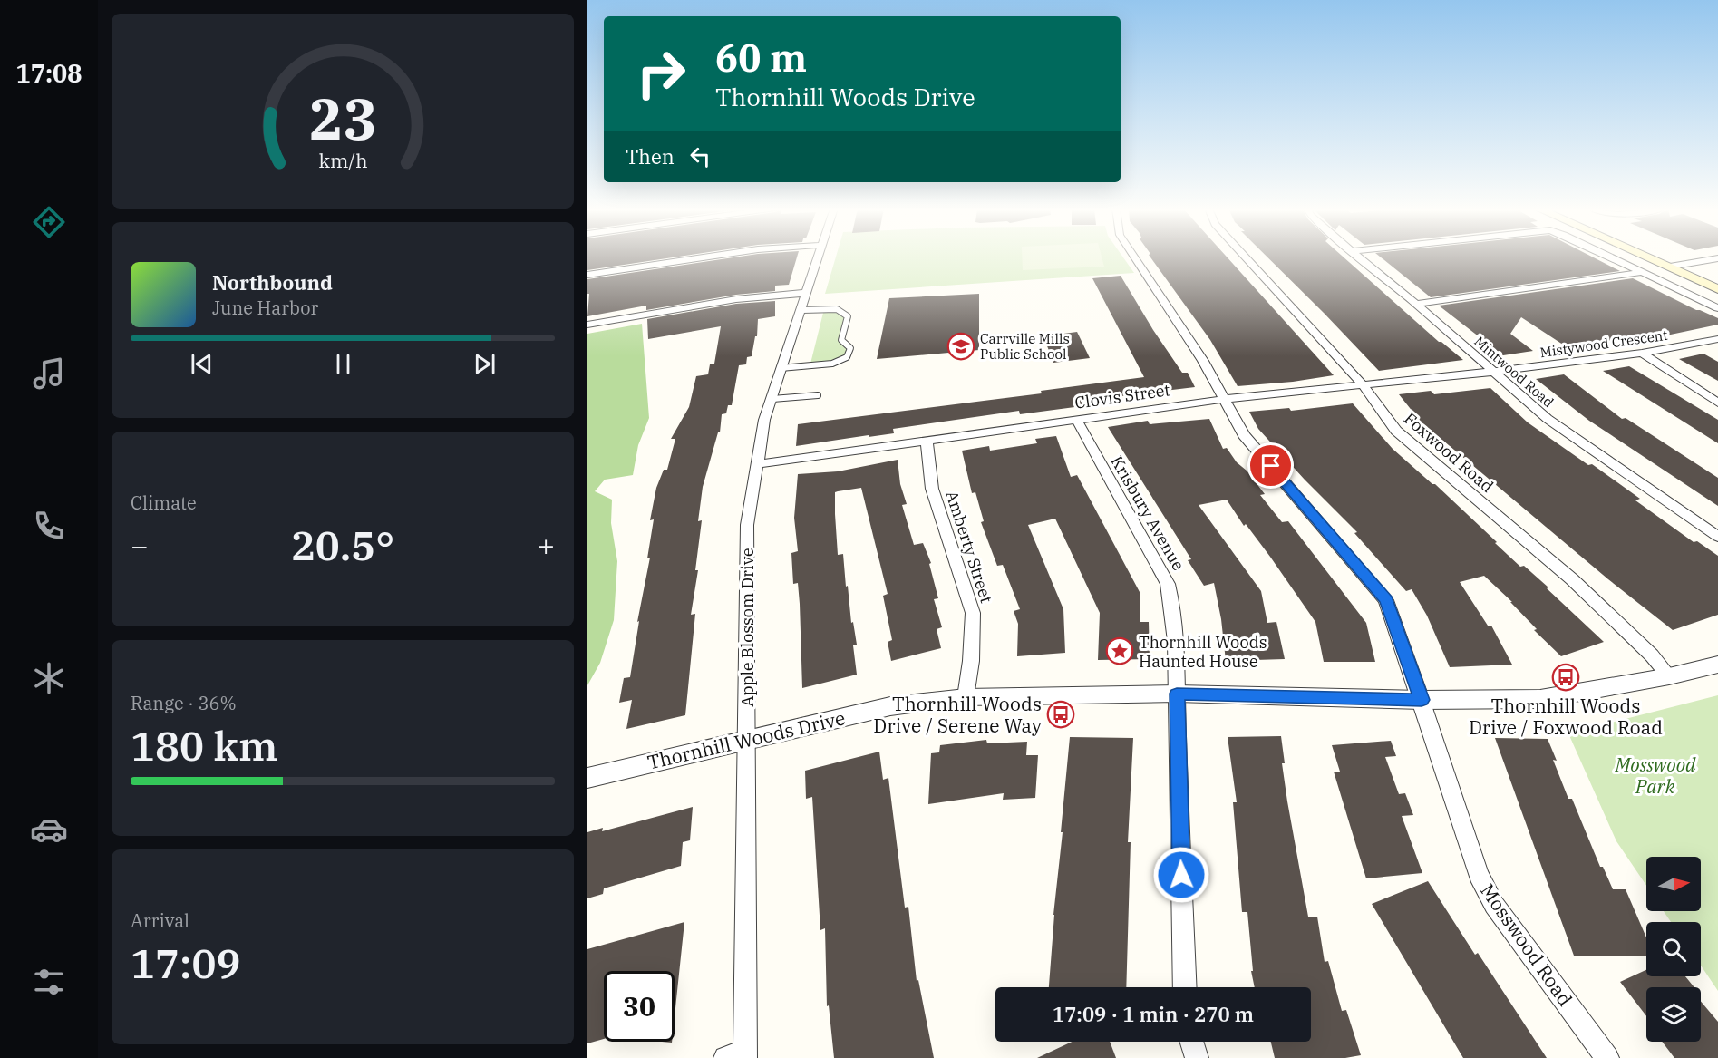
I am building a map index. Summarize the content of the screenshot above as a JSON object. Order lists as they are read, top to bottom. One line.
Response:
{"streets":{"street":["Mistywood Crescent","Mintwood Road","Clovis Street","Foxwood Road","Krisbury Avenue","Amberty Street","Apple Blossom Drive","Thornhill Woods Drive","Mosswood Road"]},"crossings":[["Mistywood Crescent","Mintwood Road"],["Mistywood Crescent","Clovis Street"],["Mintwood Road","Clovis Street"],["Clovis Street","Foxwood Road"],["Clovis Street","Krisbury Avenue"],["Clovis Street","Amberty Street"],["Clovis Street","Apple Blossom Drive"],["Clovis Street","Mosswood Road"],["Foxwood Road","Thornhill Woods Drive"],["Krisbury Avenue","Thornhill Woods Drive"],["Amberty Street","Thornhill Woods Drive"],["Apple Blossom Drive","Thornhill Woods Drive"],["Thornhill Woods Drive","Mosswood Road"]],"parks":["Mosswood Park"],"places":{"school or university":["Carrville Mills Public School"],"place":["Thornhill Woods Haunted House"],"bus stop":["Thornhill Woods Drive / Foxwood Road","Thornhill Woods Drive / Serene Way"]},"north":"right","page":{"tabs":"17:08","turn":["60 m","Thornhill Woods Drive"],"then":"Then","song":["Northbound","June Harbor"],"tile":["Climate",["Range · 36%","180 km"],["Arrival","17:09"]],"heat":["−","20.5°","+"],"limit":"30","trip":"17:09 · 1 min · 270 m","gauge":["23","km/h"]}}
